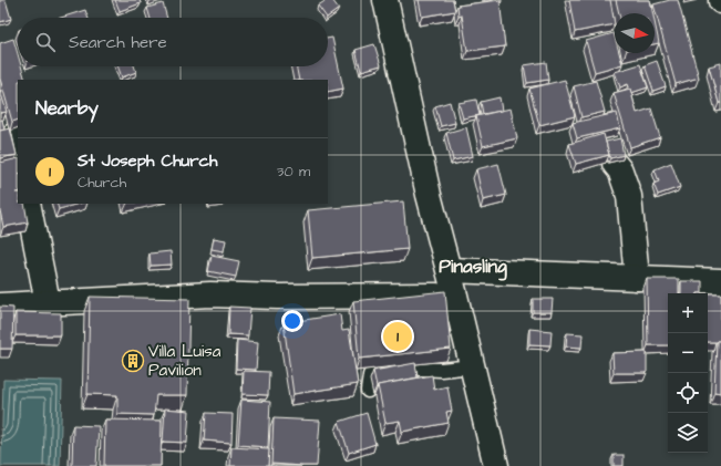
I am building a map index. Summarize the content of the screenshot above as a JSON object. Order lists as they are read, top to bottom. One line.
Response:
{"districts":["Pinasling"],"places":{"building":["Villa Luisa Pavilion"]},"north":"right","page":{"search":"Search here","heading":"Nearby","list":[{"mark":"1","name":"St Joseph Church","note":"Church","value":"30 m"}],"map_buttons":["+","−"],"pins":"1"}}
